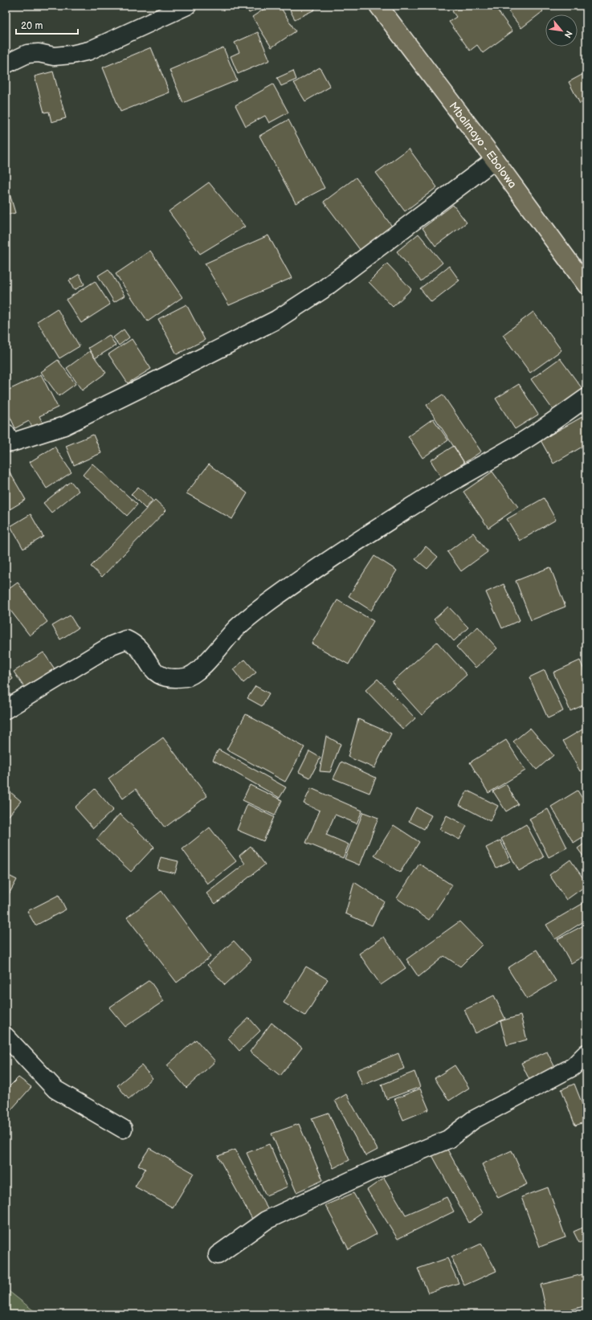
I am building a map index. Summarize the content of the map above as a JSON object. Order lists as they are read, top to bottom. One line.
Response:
{"streets":{"highway":["Mbalmayo - Ebolowa"]},"scale_bar":"20 m","north":"bottom right"}
